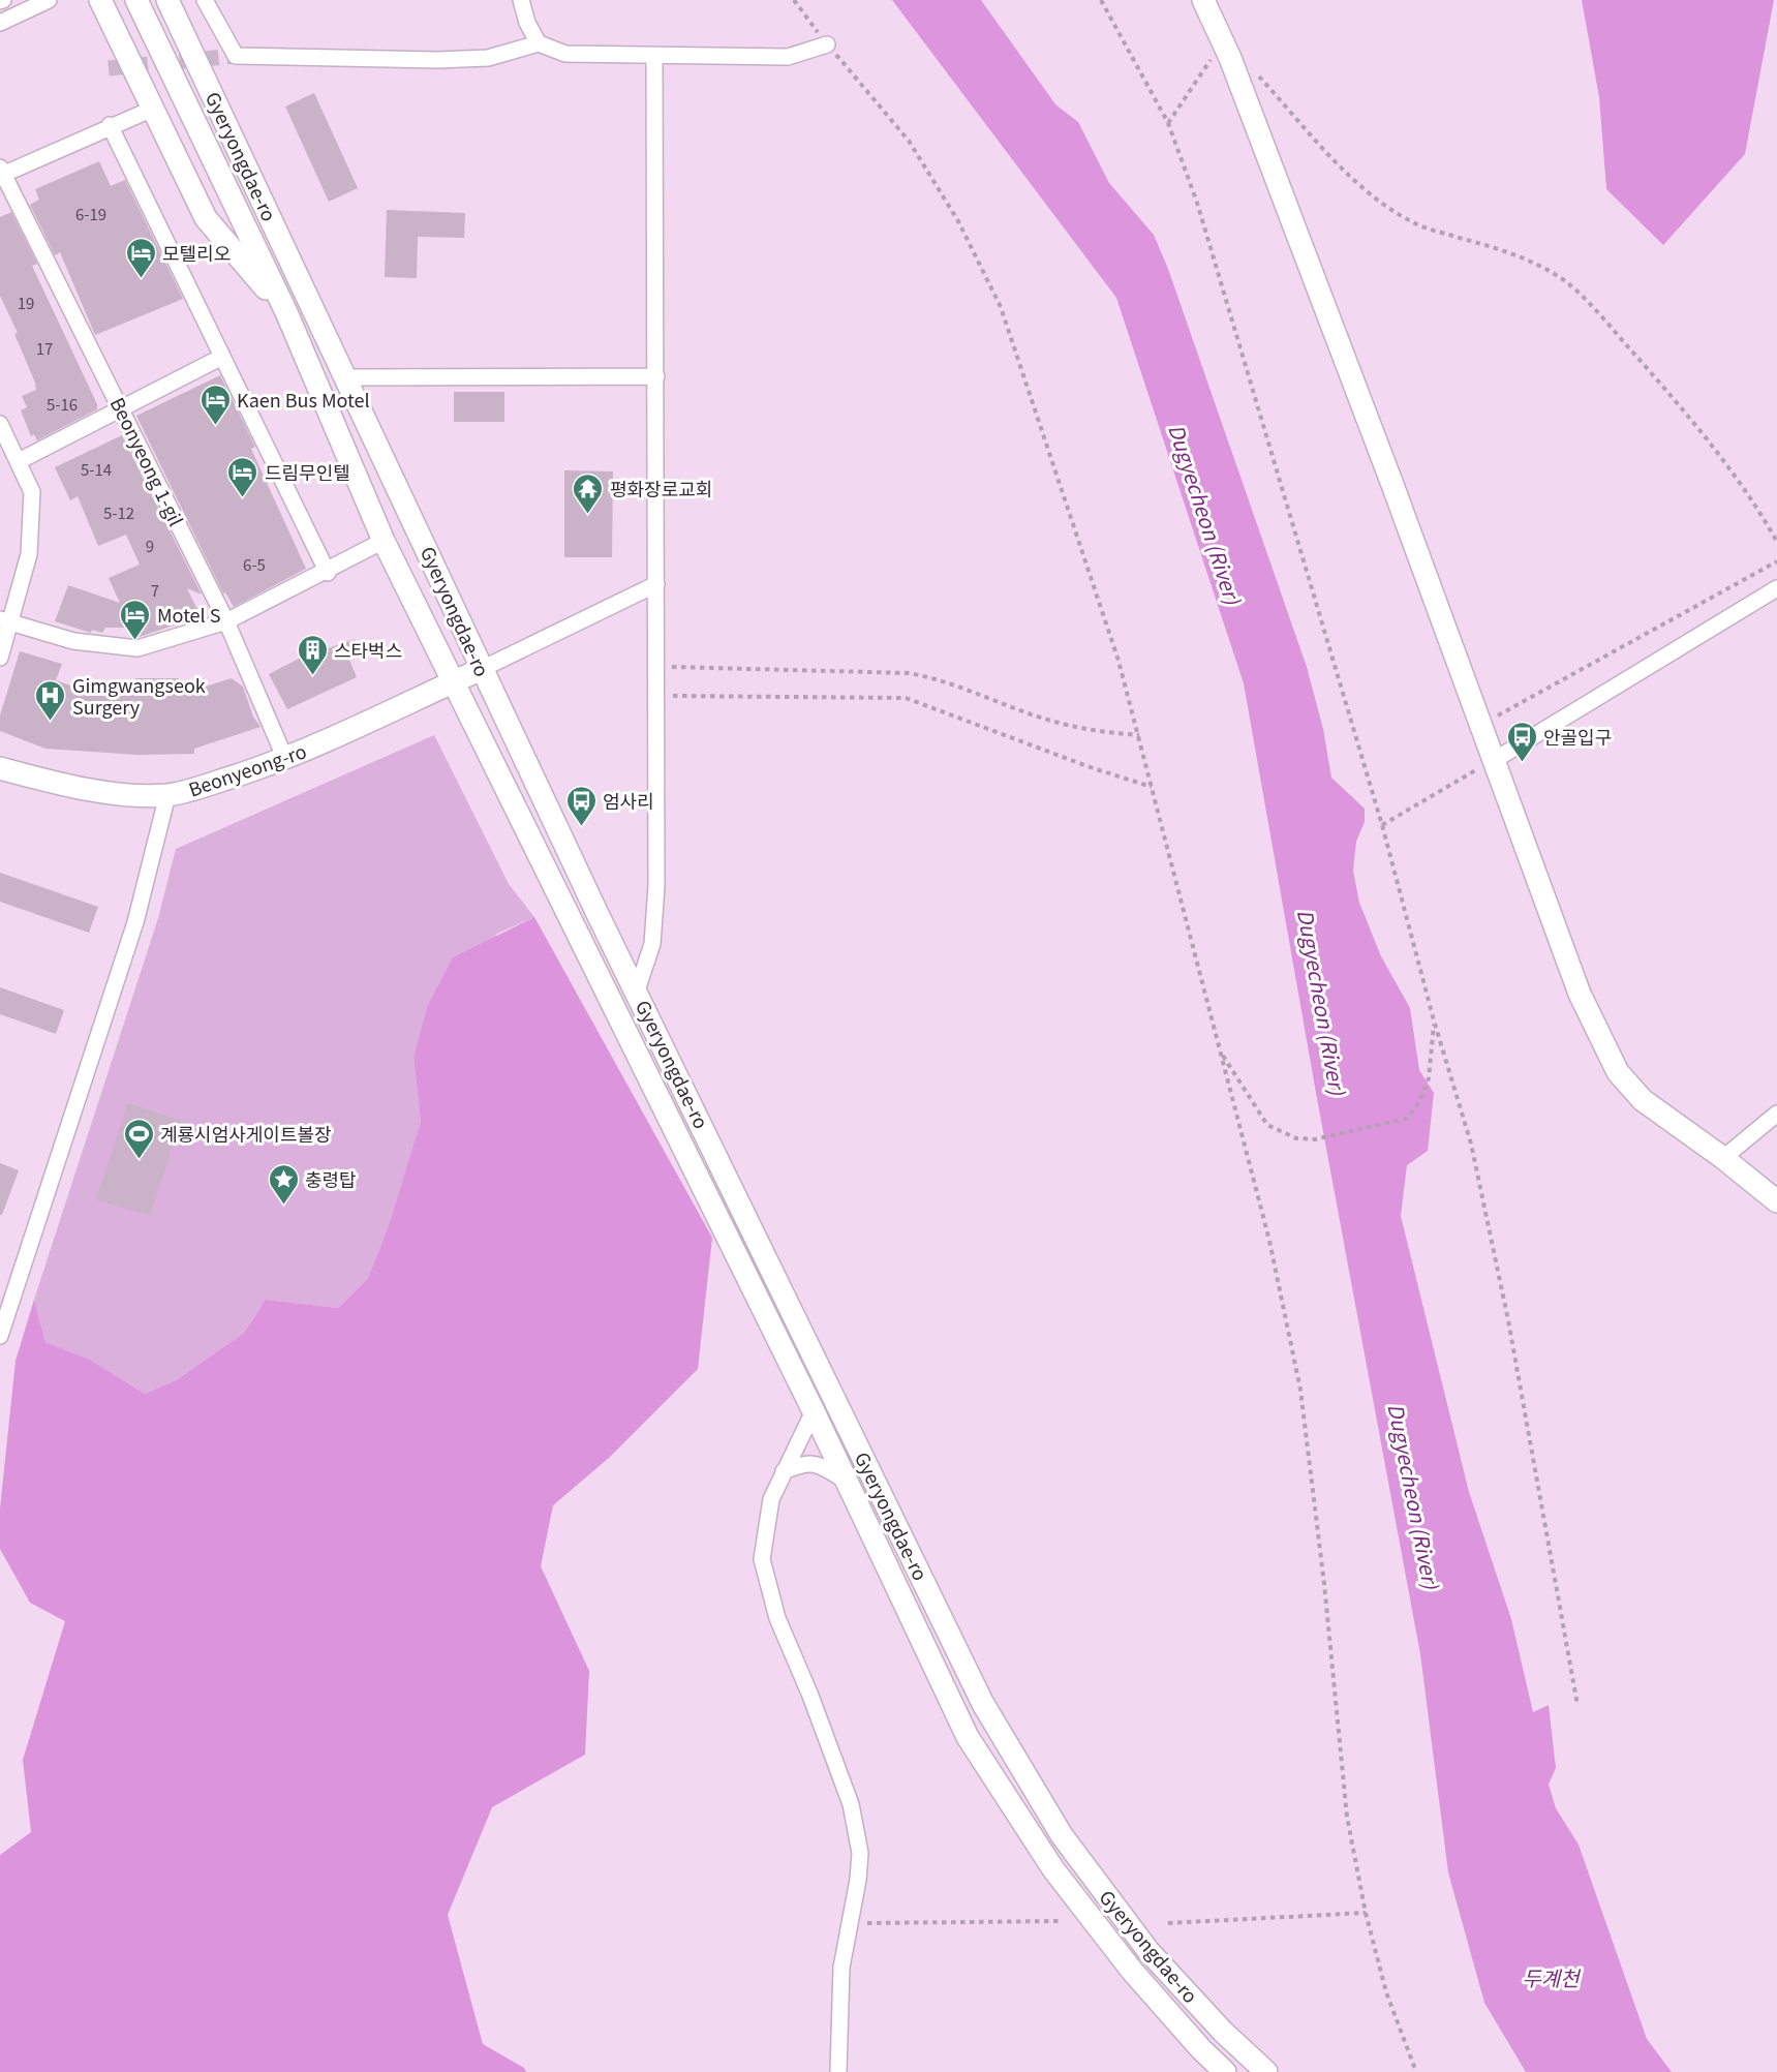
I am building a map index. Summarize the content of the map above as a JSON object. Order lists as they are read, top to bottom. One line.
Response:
{"streets":{"main road":["Gyeryongdae-ro","Beonyeong-ro"],"street":["Beonyeong 1-gil"]},"crossings":[["Gyeryongdae-ro","Beonyeong-ro"],["Beonyeong 1-gil","Beonyeong-ro"]],"water":["Dugyecheon (River)","두계천"],"places":{"hotel":["모텔리오","Kaen Bus Motel","드림무인텔","Motel S"],"temple":["평화장로교회"],"building":["스타벅스"],"hospital":["Gimgwangseok Surgery"],"bus stop":["안골입구","엄사리"],"sports":["계룡시엄사게이트볼장"],"place":["충령탑"]},"house_numbers":["6-19","19","17","5-16","5-14","5-12","9","6-5","7"]}
